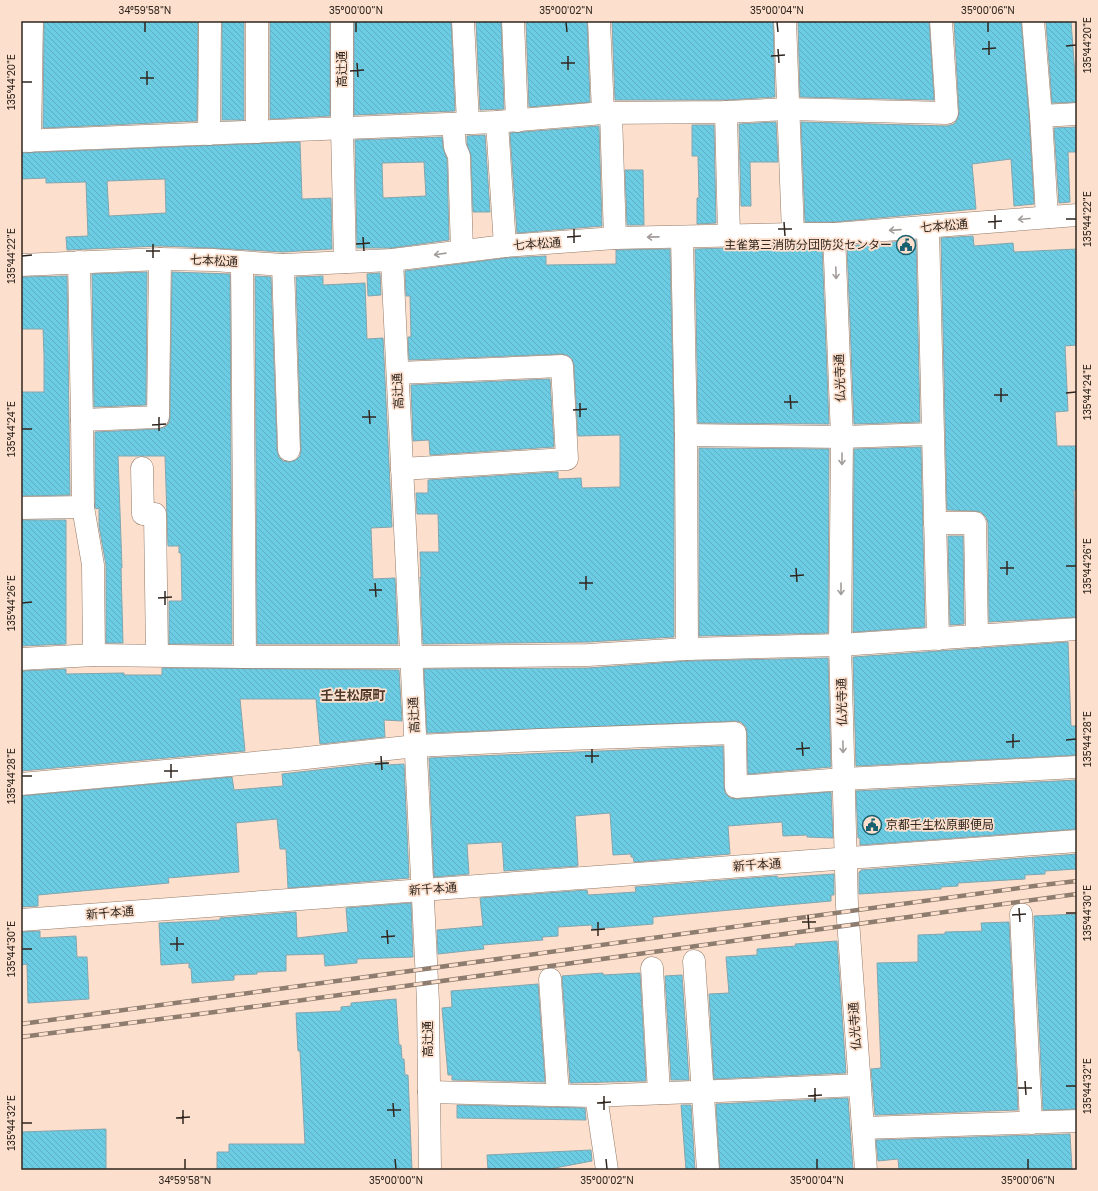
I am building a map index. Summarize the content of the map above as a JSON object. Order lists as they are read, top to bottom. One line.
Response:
{"streets":{"street":["高辻通","七本松通","仏光寺通","新千本通"]},"crossings":[["高辻通","七本松通"],["高辻通","新千本通"],["七本松通","仏光寺通"],["仏光寺通","新千本通"]],"districts":["壬生松原町"],"places":{"public building":["主雀第三消防分団防災センター","京都壬生松原郵便局"]},"coordinates":["34°59'58\"N","35°00'00\"N","35°00'02\"N","35°00'04\"N","35°00'06\"N","135°44'20\"E","135°44'22\"E","135°44'24\"E","135°44'26\"E","135°44'28\"E","135°44'30\"E","135°44'32\"E"]}
